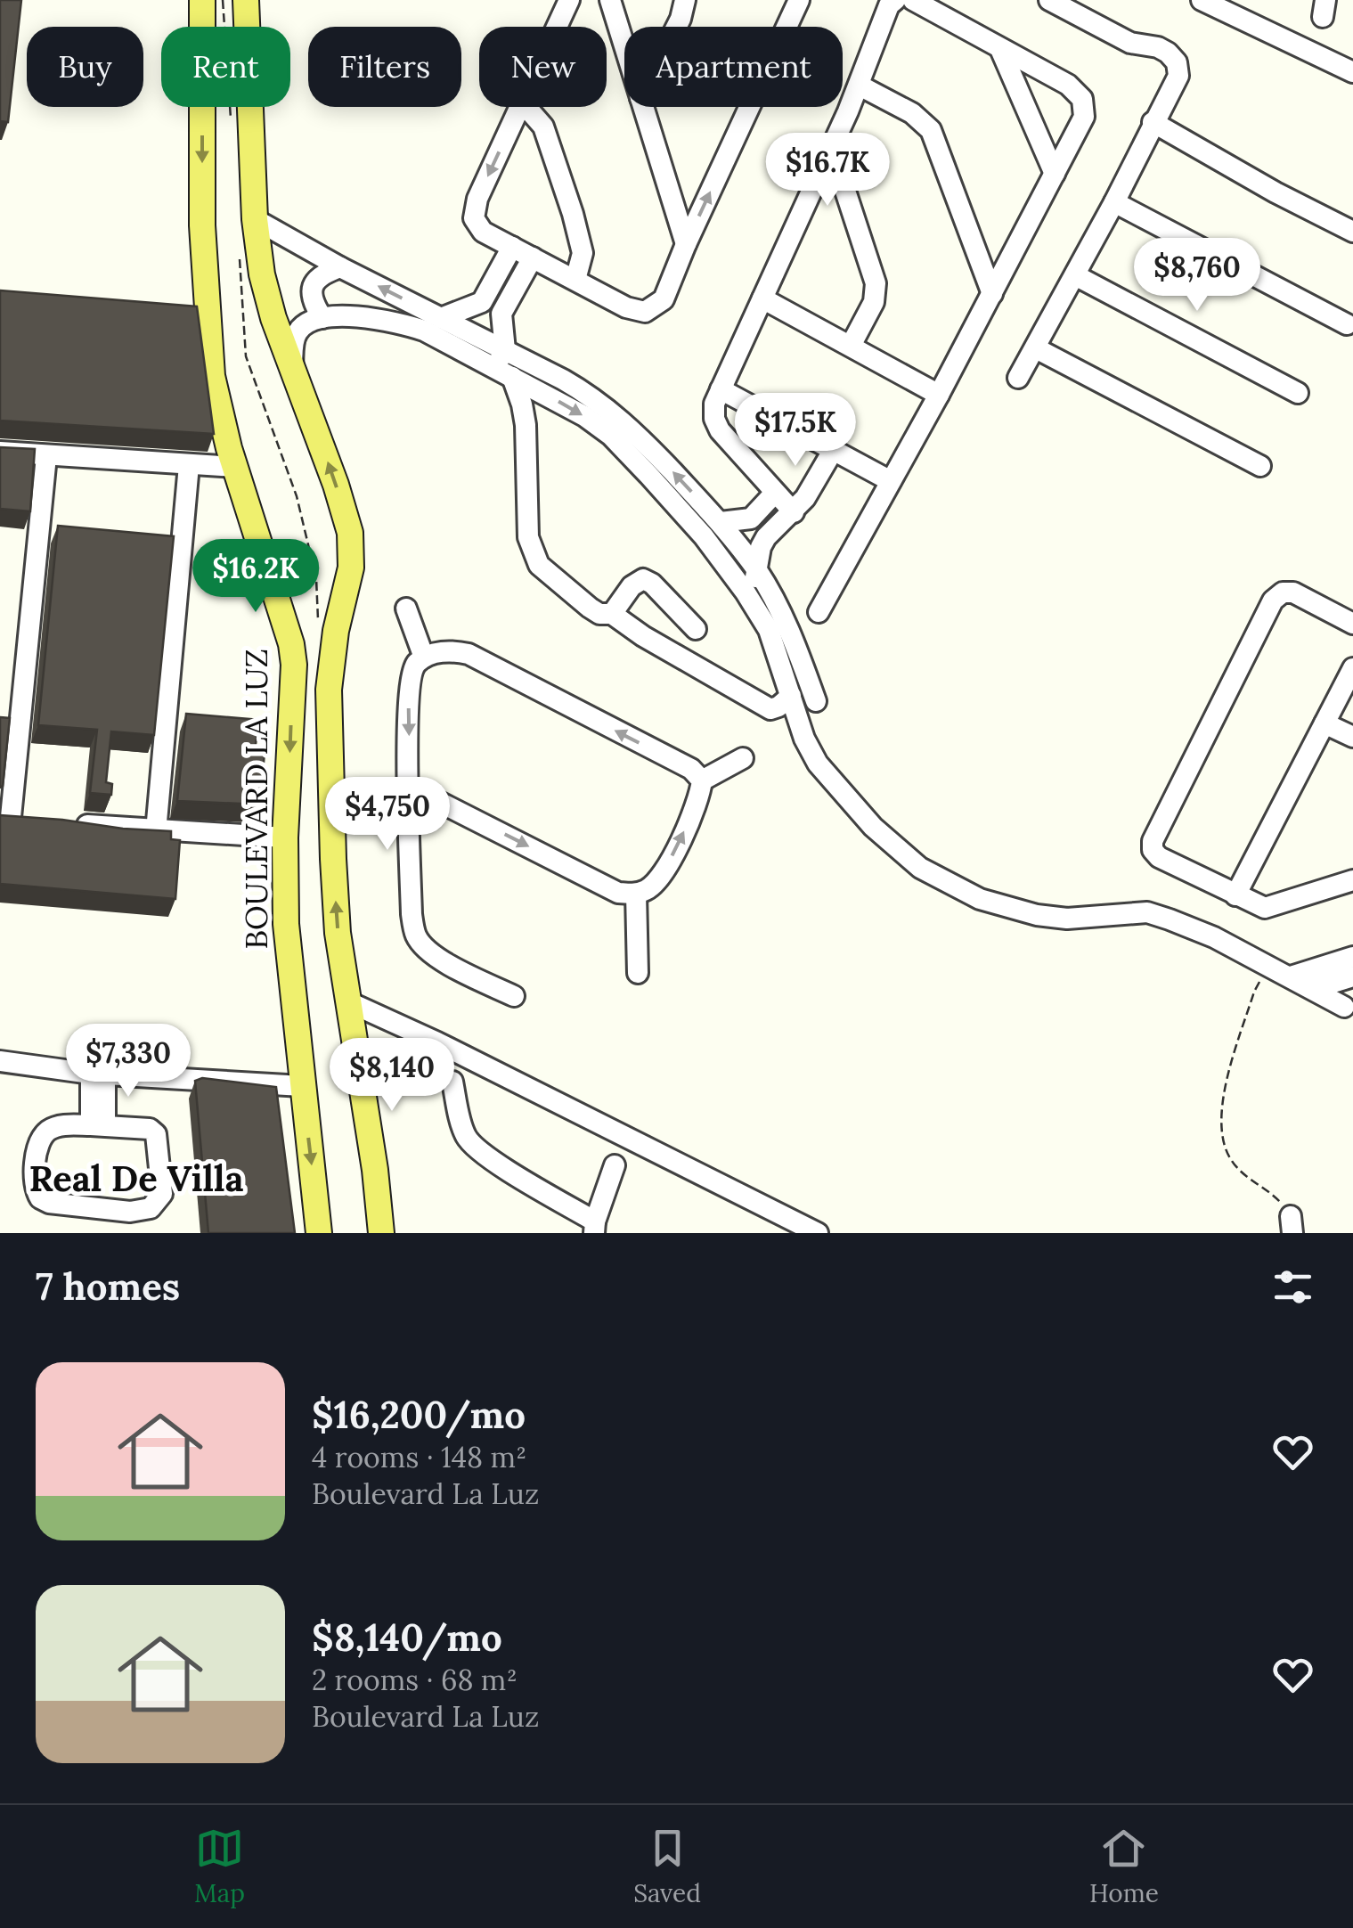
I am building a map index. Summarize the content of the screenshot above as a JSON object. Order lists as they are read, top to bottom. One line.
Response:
{"streets":{"main road":["BOULEVARD LA LUZ"]},"districts":["Real De Villa"],"page":{"chip":["Buy","Rent","Filters","New","Apartment"],"price":["$16.7K","$8,760","$17.5K","$16.2K","$4,750","$7,330","$8,140"],"heading":"7 homes","list":[{"name":"$16,200/mo","note":"4 rooms · 148 m² · Boulevard La Luz"},{"name":"$8,140/mo","note":"2 rooms · 68 m² · Boulevard La Luz"}],"tabs":["Map","Saved","Home"]}}
